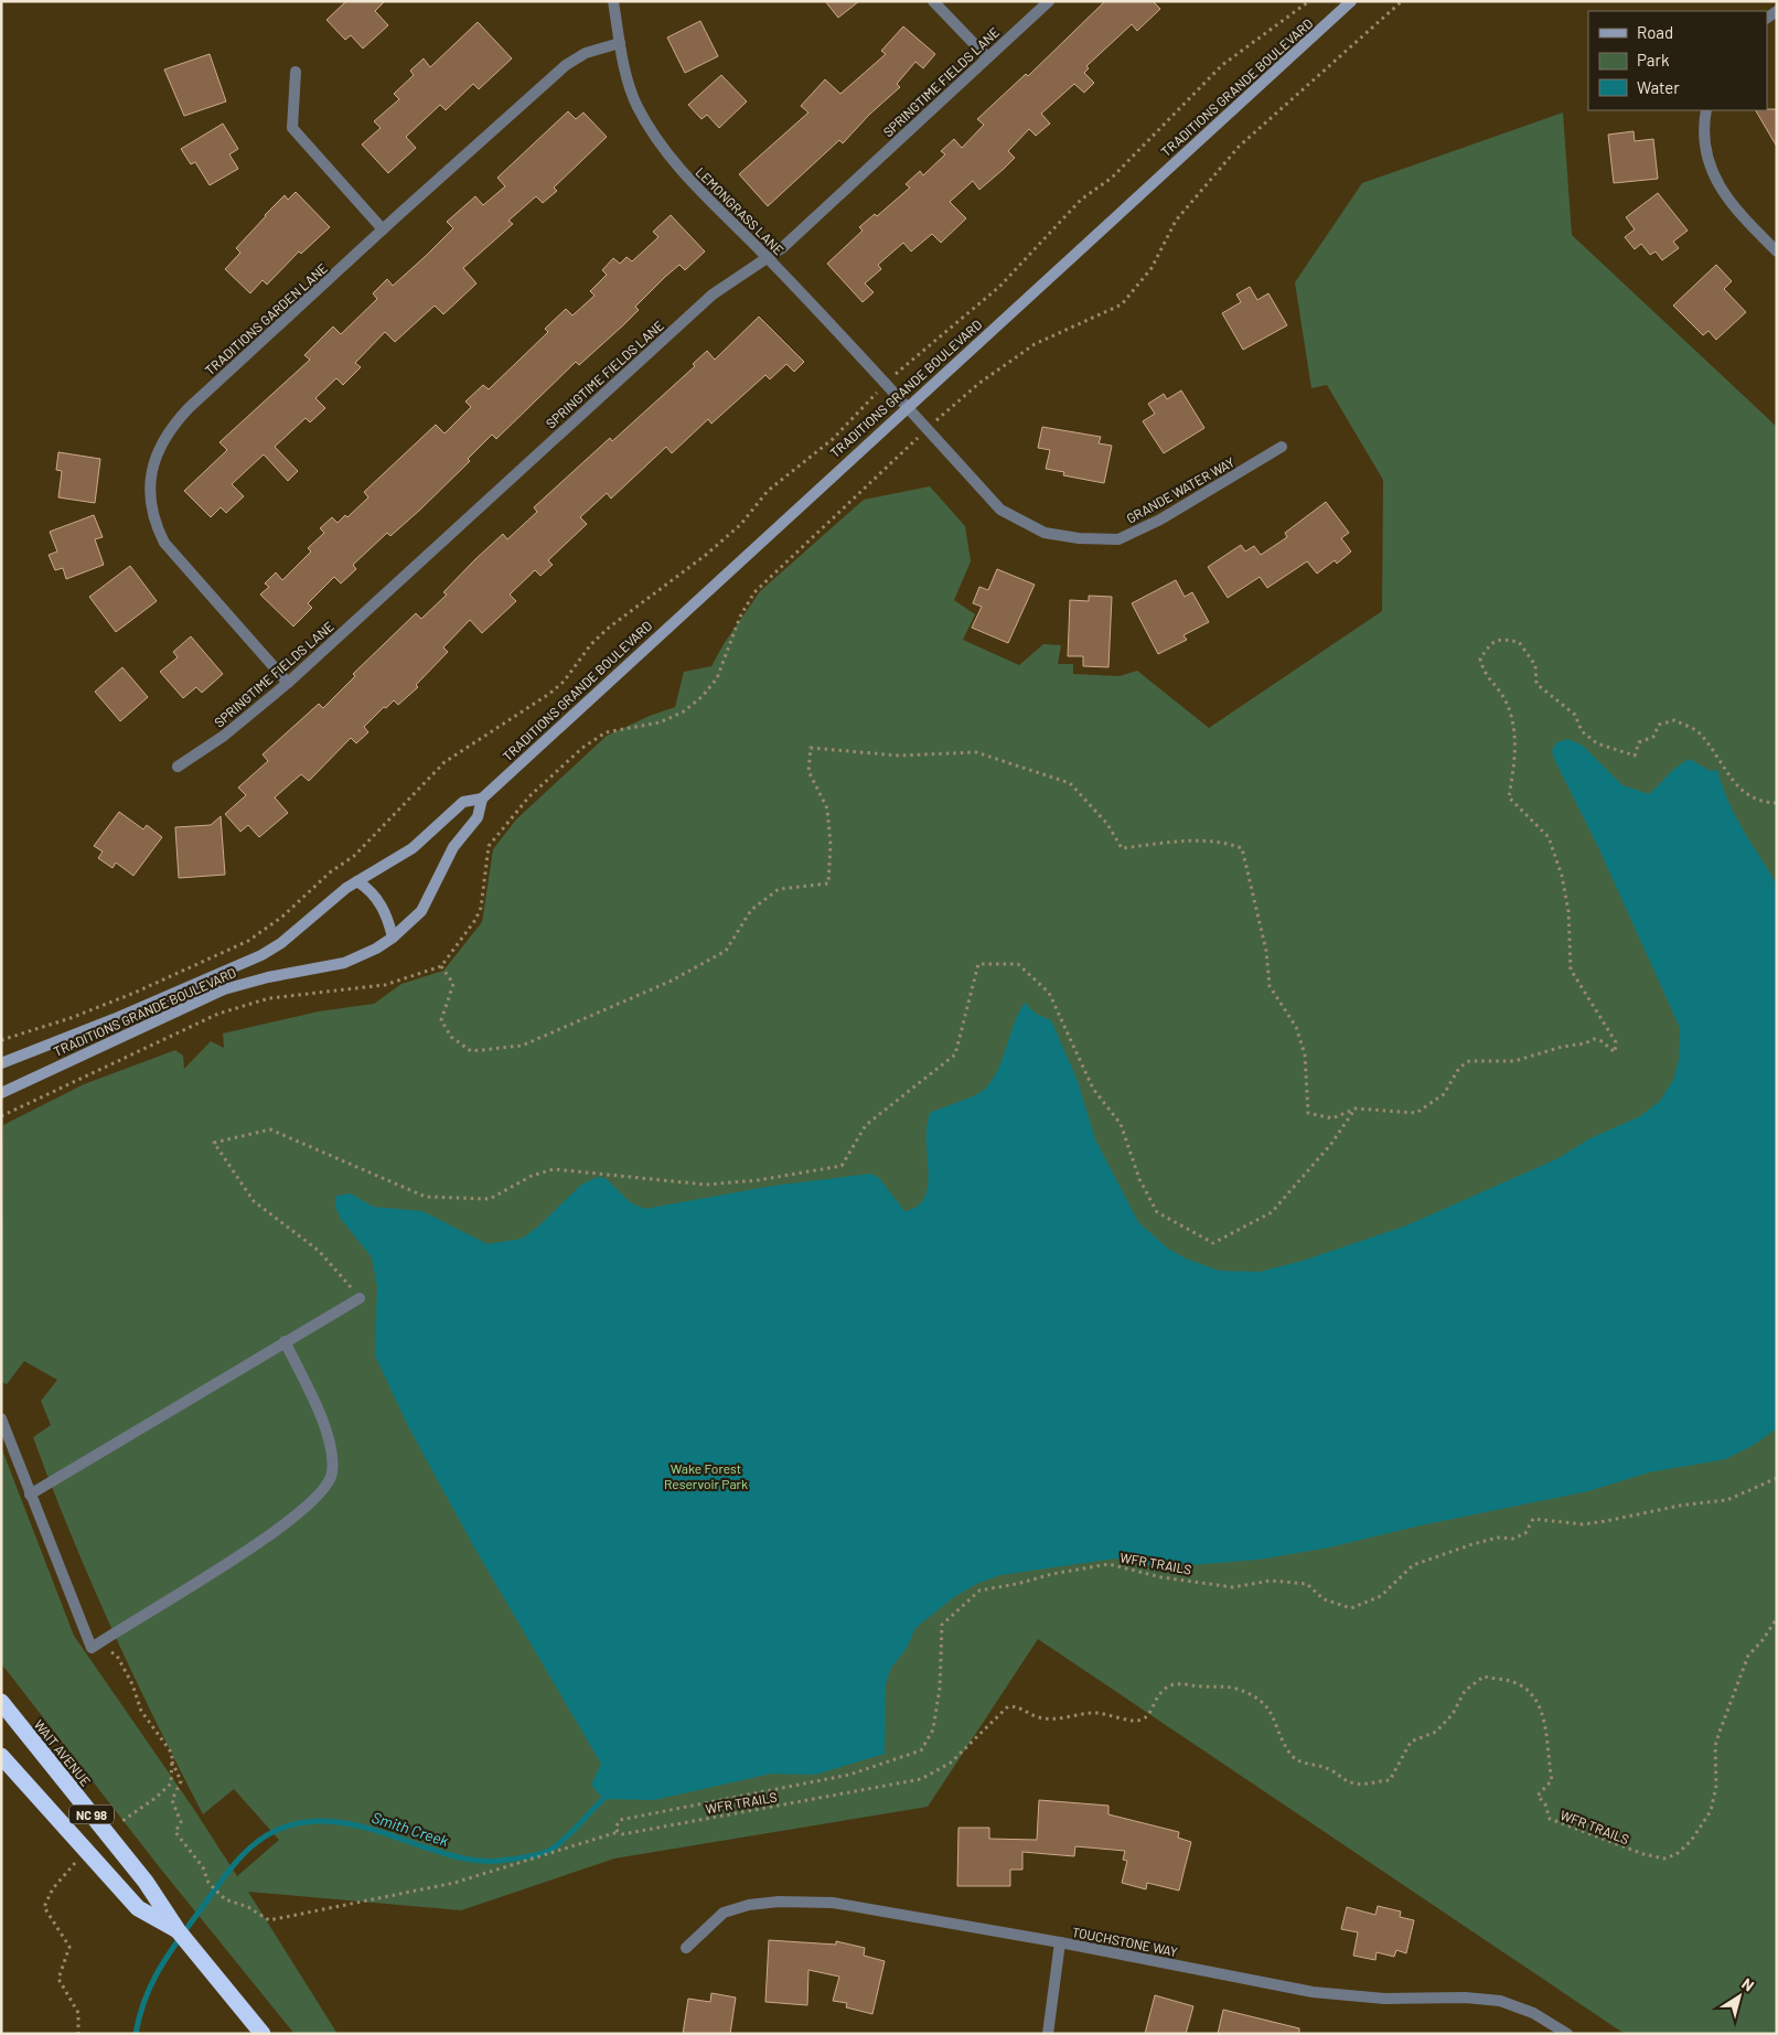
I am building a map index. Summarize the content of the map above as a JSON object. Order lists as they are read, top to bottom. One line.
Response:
{"streets":{"highway":["WAIT AVENUE","NC 98"],"main road":["TRADITIONS GRANDE BOULEVARD"],"street":["SPRINGTIME FIELDS LANE","LEMONGRASS LANE","TRADITIONS GARDEN LANE","GRANDE WATER WAY","TOUCHSTONE WAY"],"path":["WFR TRAILS"]},"crossings":[["SPRINGTIME FIELDS LANE","LEMONGRASS LANE"],["SPRINGTIME FIELDS LANE","TRADITIONS GARDEN LANE"],["TRADITIONS GRANDE BOULEVARD","LEMONGRASS LANE"],["TRADITIONS GRANDE BOULEVARD","GRANDE WATER WAY"],["LEMONGRASS LANE","TRADITIONS GARDEN LANE"],["LEMONGRASS LANE","GRANDE WATER WAY"]],"water":["Smith Creek"],"parks":["Wake Forest Reservoir Park"],"legend":["Road","Park","Water"],"north":"top right"}
